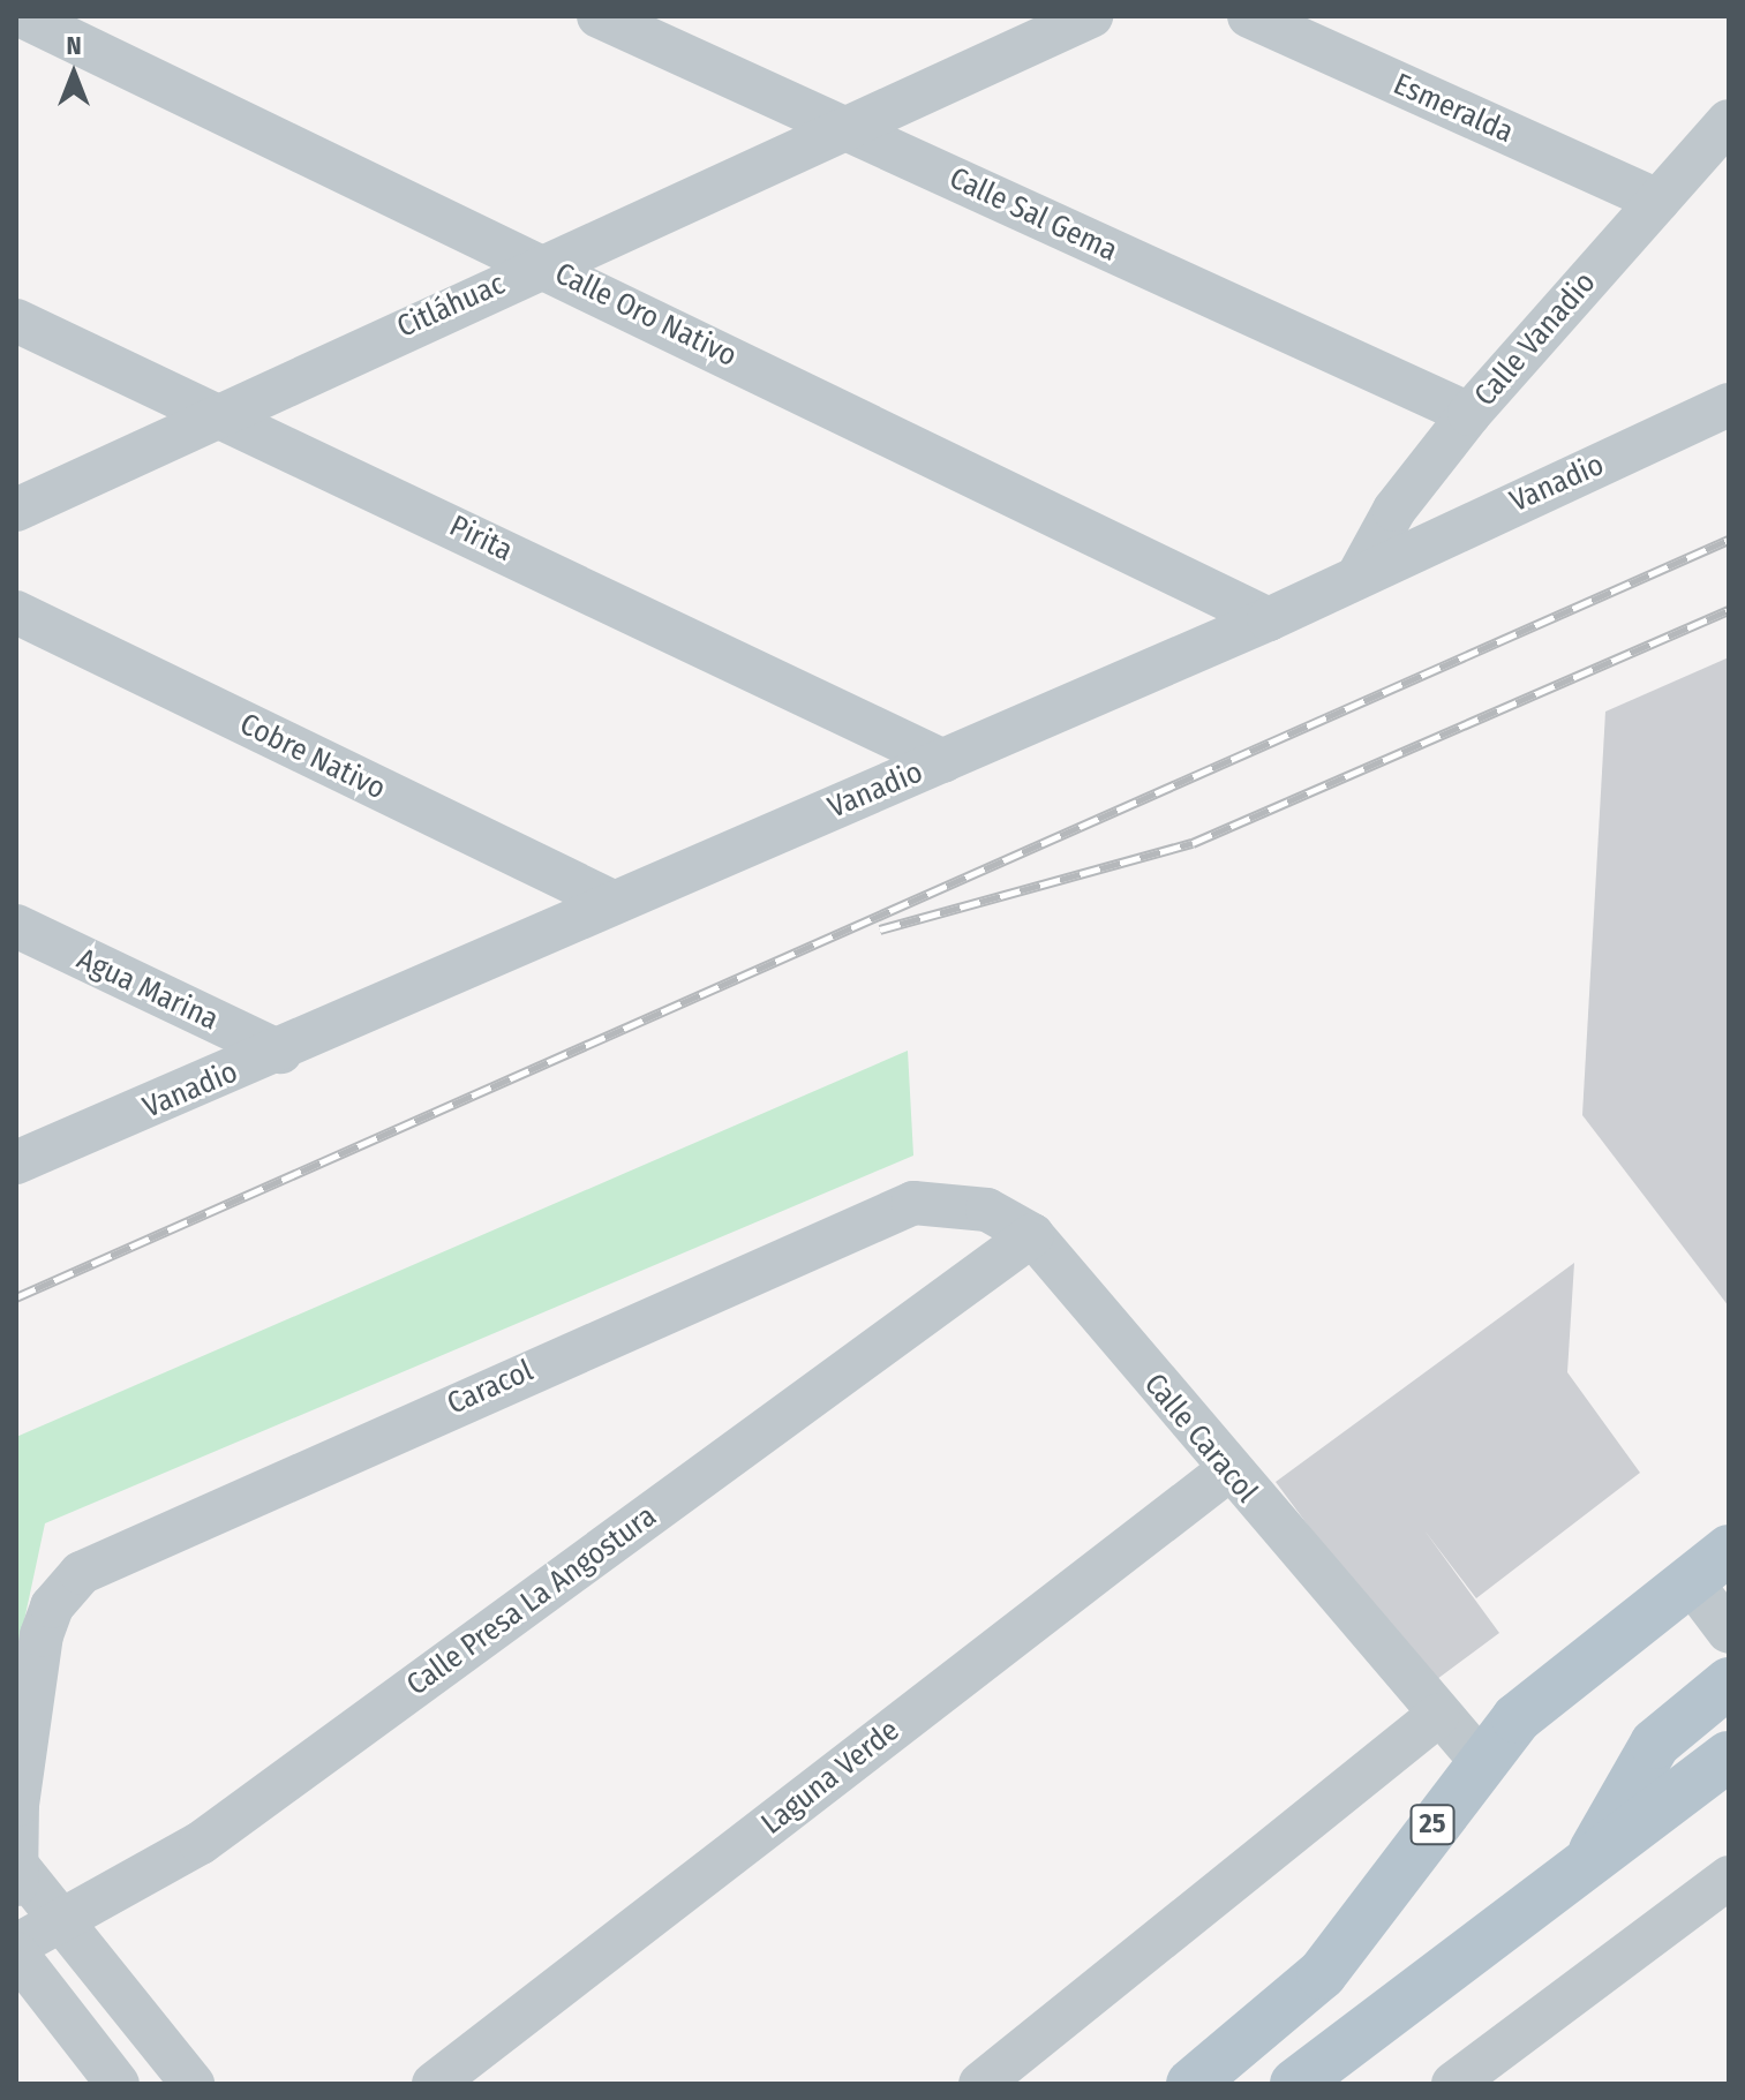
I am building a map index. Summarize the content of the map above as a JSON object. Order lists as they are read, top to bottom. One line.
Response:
{"streets":{"main road":["25"],"street":["Esmeralda","Calle Sal Gema","Citláhuac","Calle Oro Nativo","Calle Vanadio","Vanadio","Pirita","Cobre Nativo","Agua Marina","Caracol","Calle Caracol","Calle Presa La Angostura","Laguna Verde"]},"crossings":[["Esmeralda","Calle Vanadio"],["Calle Sal Gema","Citláhuac"],["Calle Sal Gema","Calle Vanadio"],["Citláhuac","Calle Oro Nativo"],["Citláhuac","Pirita"],["Calle Oro Nativo","Vanadio"],["Calle Vanadio","Vanadio"],["Vanadio","Pirita"],["Vanadio","Cobre Nativo"],["Vanadio","Agua Marina"],["Caracol","Calle Caracol"],["Calle Caracol","Calle Presa La Angostura"],["Calle Caracol","Laguna Verde"],["Calle Caracol","25"]],"north":"top"}
